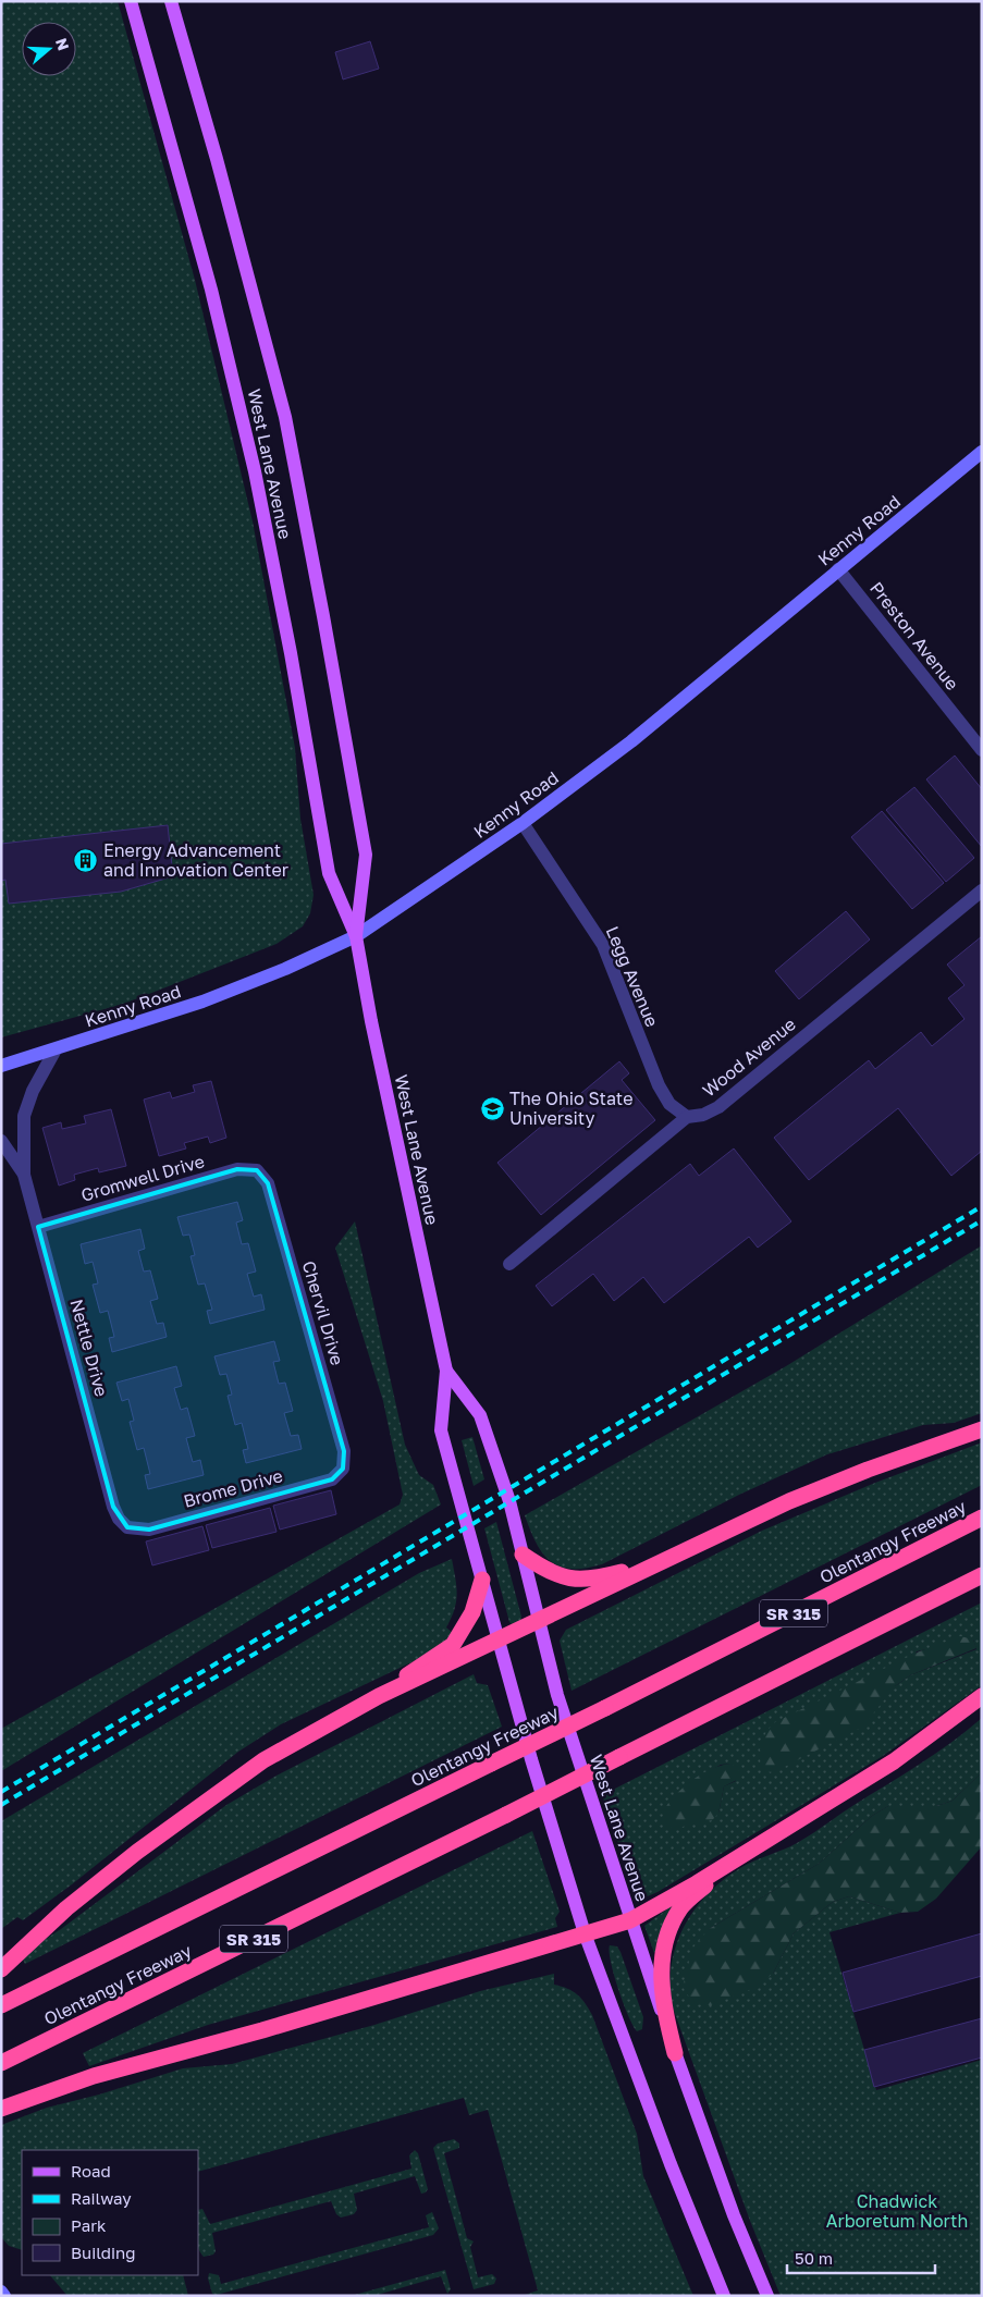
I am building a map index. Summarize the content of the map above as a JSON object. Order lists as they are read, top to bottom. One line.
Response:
{"streets":{"highway":["Olentangy Freeway","SR 315"],"main road":["West Lane Avenue","Kenny Road"],"street":["Preston Avenue","Legg Avenue","Wood Avenue","Gromwell Drive","Chervil Drive","Nettle Drive","Brome Drive"]},"crossings":[["West Lane Avenue","Kenny Road"],["Kenny Road","Preston Avenue"],["Kenny Road","Legg Avenue"],["Kenny Road","Nettle Drive"],["Legg Avenue","Wood Avenue"],["Gromwell Drive","Chervil Drive"],["Gromwell Drive","Nettle Drive"],["Chervil Drive","Brome Drive"],["Nettle Drive","Brome Drive"]],"parks":["Chadwick Arboretum North"],"places":{"building":["Energy Advancement and Innovation Center"],"school or university":["The Ohio State University"]},"legend":["Road","Railway","Park","Building"],"scale_bar":"50 m","north":"right"}
